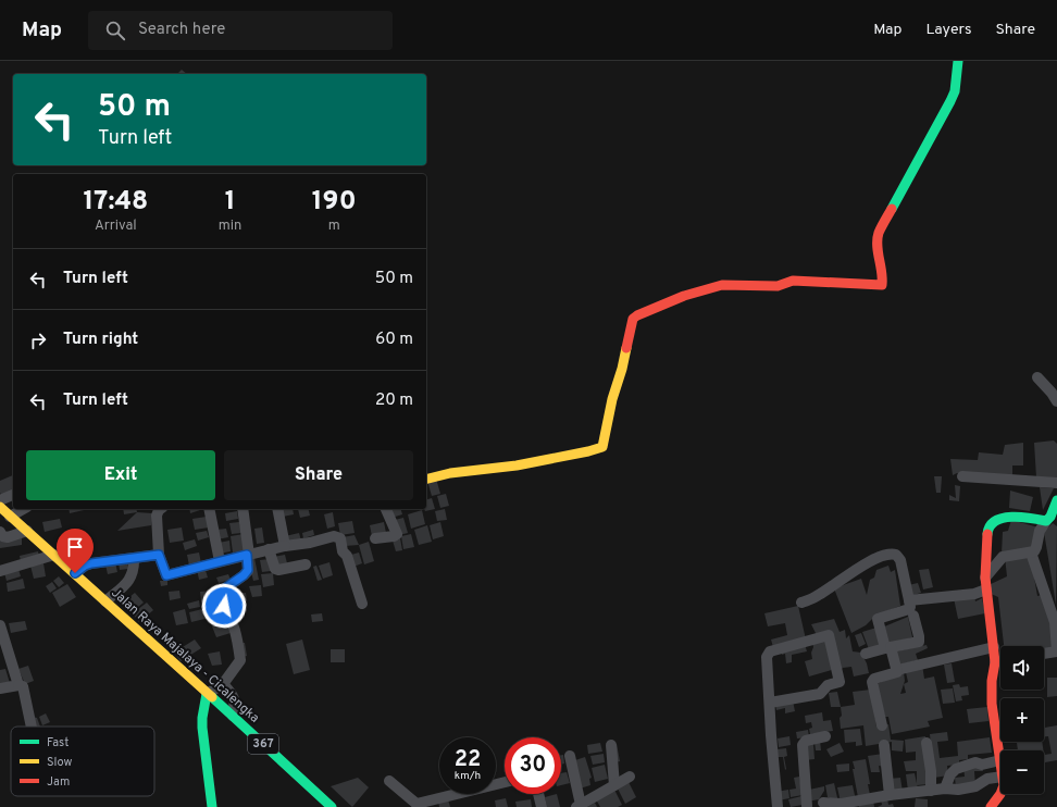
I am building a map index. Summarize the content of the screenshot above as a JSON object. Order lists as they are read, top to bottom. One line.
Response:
{"streets":{"street":["Jalan Raya Majalaya - Cicalengka","367"]},"legend":["Fast","Slow","Jam"],"page":{"header":"Map","search":"Search here","nav":["Map","Layers","Share"],"turn":["50 m","Turn left"],"eta":["17:48","Arrival","1","min","190","m"],"list":[{"name":"Turn left","value":"50 m"},{"name":"Turn right","value":"60 m"},{"name":"Turn left","value":"20 m"}],"buttons":["Exit","Share"],"map_buttons":["+","−"],"speed":"22 km/h","limit":"30"}}
